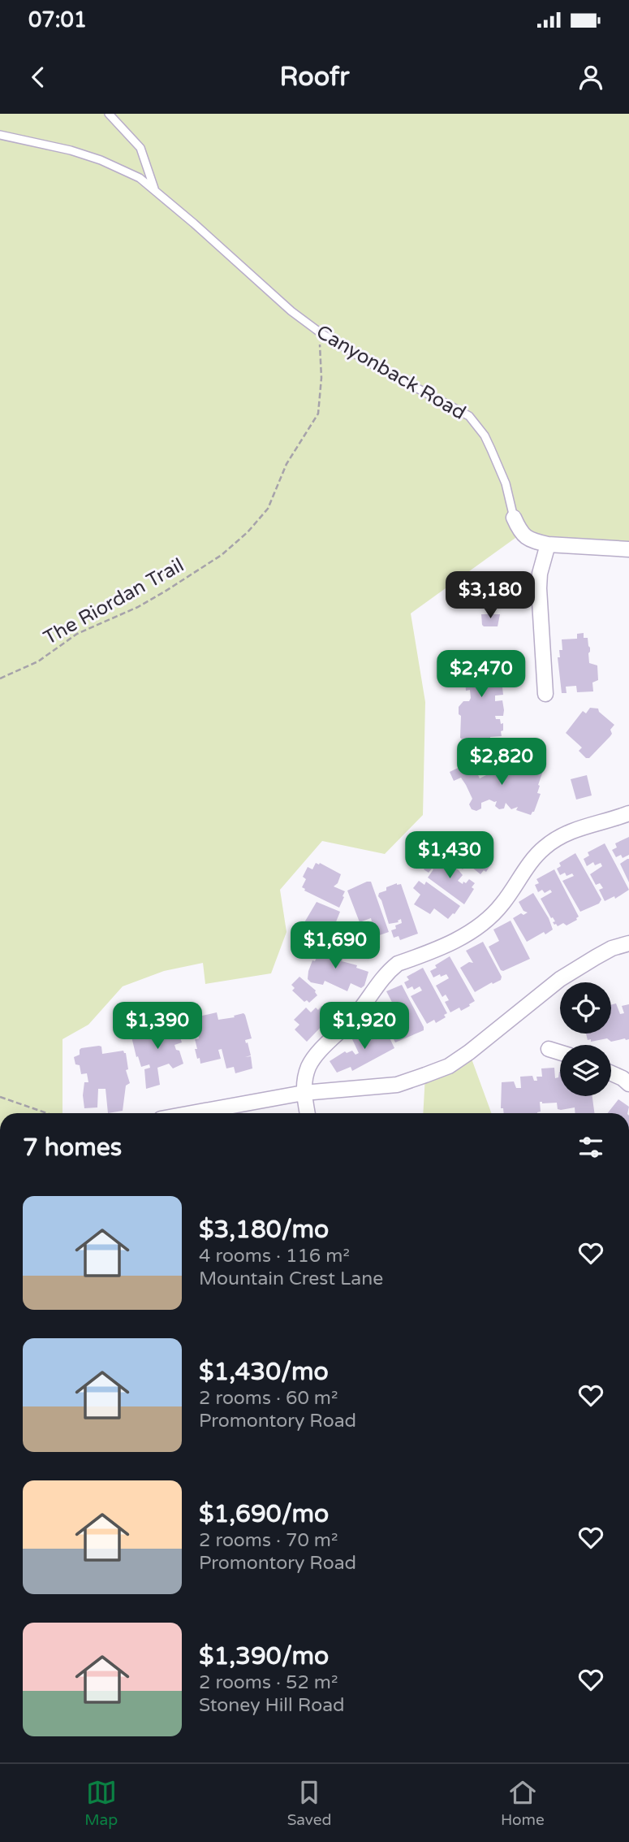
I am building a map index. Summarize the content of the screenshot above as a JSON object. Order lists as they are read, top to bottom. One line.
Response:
{"streets":{"street":["Canyonback Road"],"path":["The Riordan Trail"]},"crossings":[["Canyonback Road","The Riordan Trail"]],"page":{"status":"07:01","header":"Roofr","price":["$3,180","$2,470","$2,820","$1,430","$1,690","$1,390","$1,920"],"heading":"7 homes","list":[{"name":"$3,180/mo","note":"4 rooms · 116 m² · Mountain Crest Lane"},{"name":"$1,430/mo","note":"2 rooms · 60 m² · Promontory Road"},{"name":"$1,690/mo","note":"2 rooms · 70 m² · Promontory Road"},{"name":"$1,390/mo","note":"2 rooms · 52 m² · Stoney Hill Road"}],"tabs":["Map","Saved","Home"]}}
